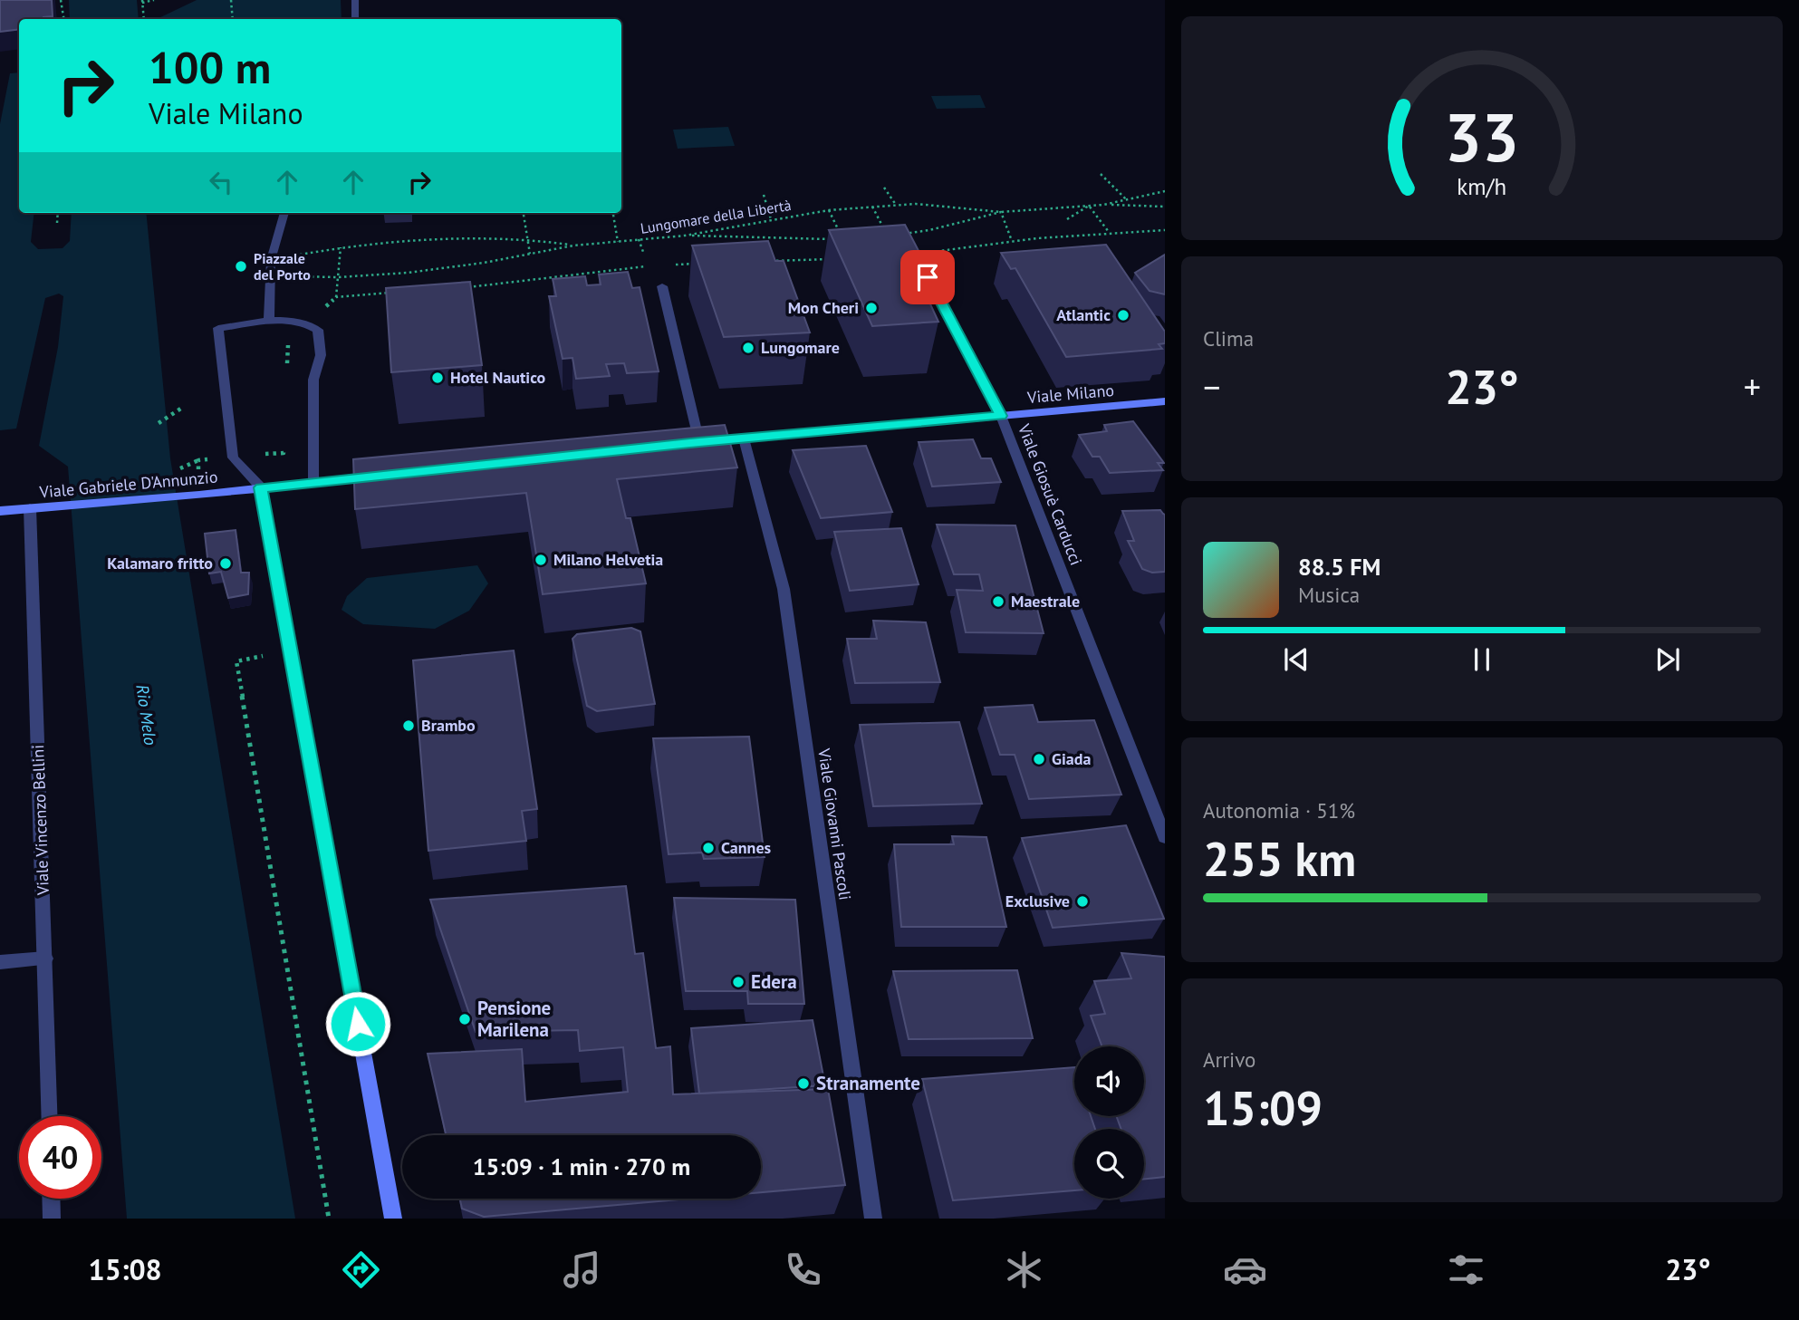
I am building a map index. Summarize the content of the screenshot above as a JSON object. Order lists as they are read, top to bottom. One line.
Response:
{"streets":{"street":["Viale Milano","Viale Gabriele D'Annunzio","Viale Giosuè Carducci","Viale Vincenzo Bellini","Viale Giovanni Pascoli"],"path":["Lungomare della Libertà"]},"crossings":[["Viale Milano","Viale Giosuè Carducci"],["Viale Milano","Viale Giovanni Pascoli"],["Viale Gabriele D'Annunzio","Viale Vincenzo Bellini"]],"water":["Rio Melo"],"places":["Piazzale del Porto","Mon Cheri","Atlantic","Lungomare","Hotel Nautico","Milano Helvetia","Kalamaro fritto","Maestrale","Brambo","Giada","Cannes","Exclusive","Edera","Pensione Marilena","Stranamente"],"page":{"turn":["100 m","Viale Milano"],"tile":["Clima",["Autonomia · 51%","255 km"],["Arrivo","15:09"]],"heat":["−","23°","+"],"song":["88.5 FM","Musica"],"limit":"40","trip":"15:09 · 1 min · 270 m","tabs":["15:08","23°"],"gauge":["33","km/h"]}}
